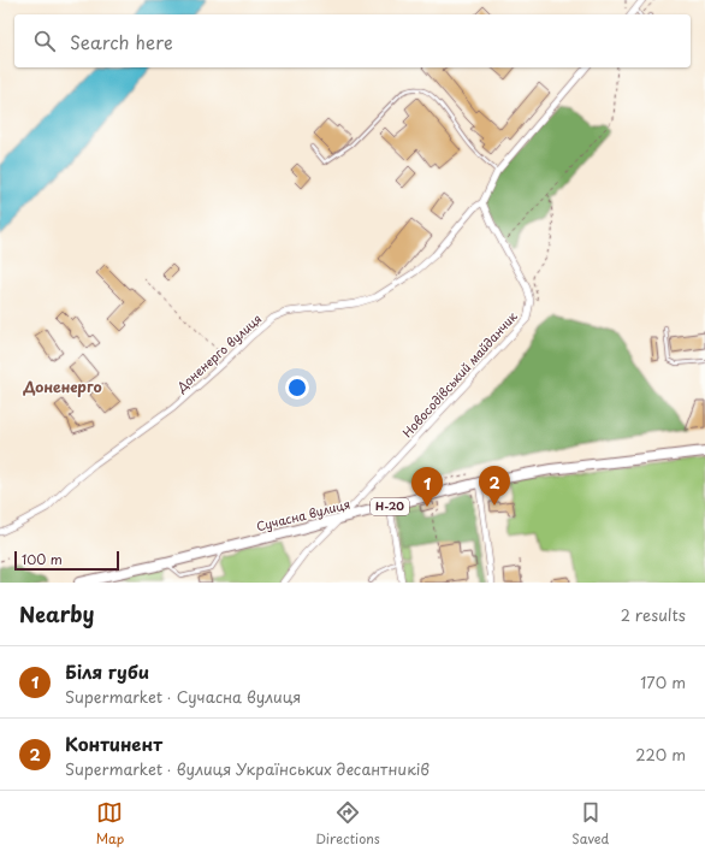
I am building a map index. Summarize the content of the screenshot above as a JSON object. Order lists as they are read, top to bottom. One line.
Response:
{"streets":{"main road":["Н-20","Сучасна вулиця"],"street":["Доненерго вулиця","Новосодівський майданчик"]},"crossings":[["Доненерго вулиця","Новосодівський майданчик"],["Новосодівський майданчик","Сучасна вулиця"]],"districts":["Доненерго"],"scale_bar":"100 m","page":{"search":"Search here","pins":["2","1"],"scale":"100 m","heading":["Nearby","2 results"],"list":[{"mark":"1","name":"Біля губи","note":"Supermarket · Сучасна вулиця","value":"170 m"},{"mark":"2","name":"Континент","note":"Supermarket · вулиця Українських десантників","value":"220 m"}],"nav":["Map","Directions","Saved"]}}
